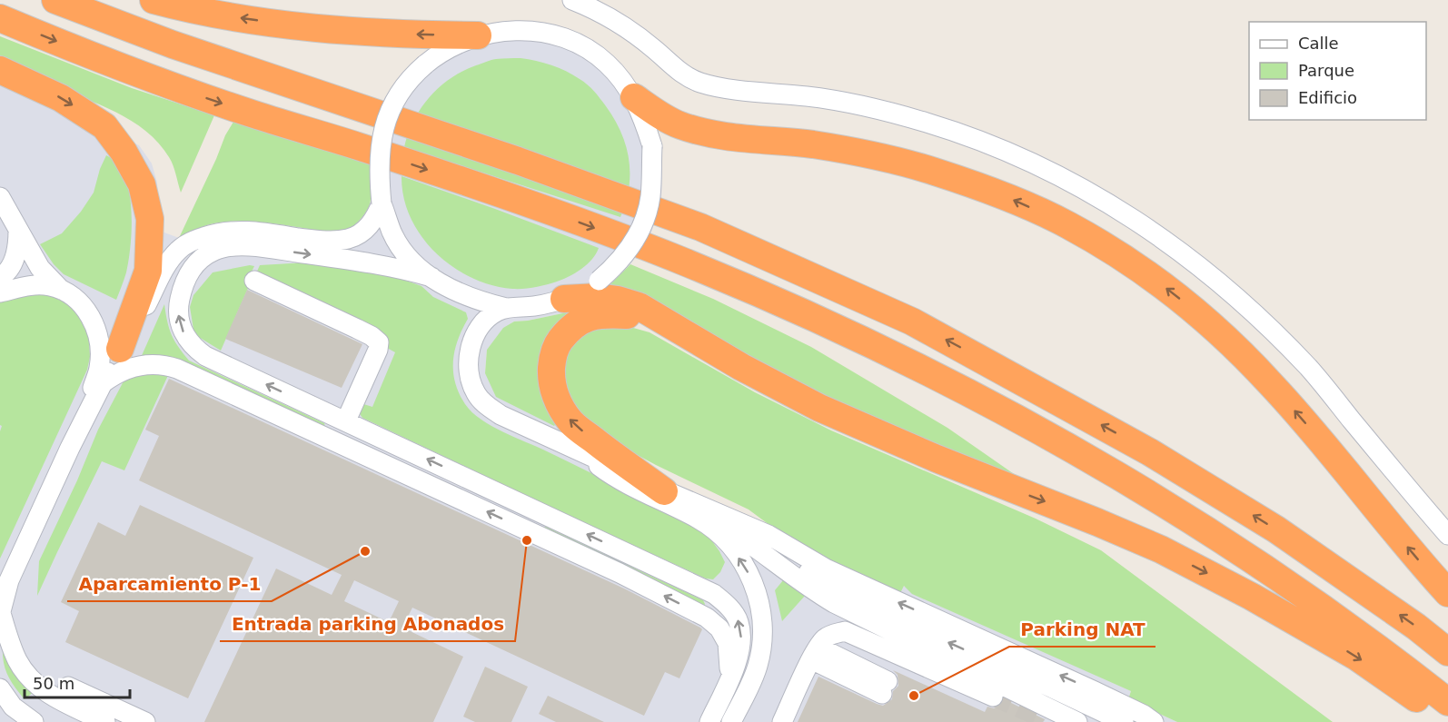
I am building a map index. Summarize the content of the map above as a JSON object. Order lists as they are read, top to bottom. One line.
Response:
{"places":["Entrada parking Abonados","Aparcamiento P-1","Parking NAT"],"legend":["Calle","Parque","Edificio"],"scale_bar":"50 m"}
